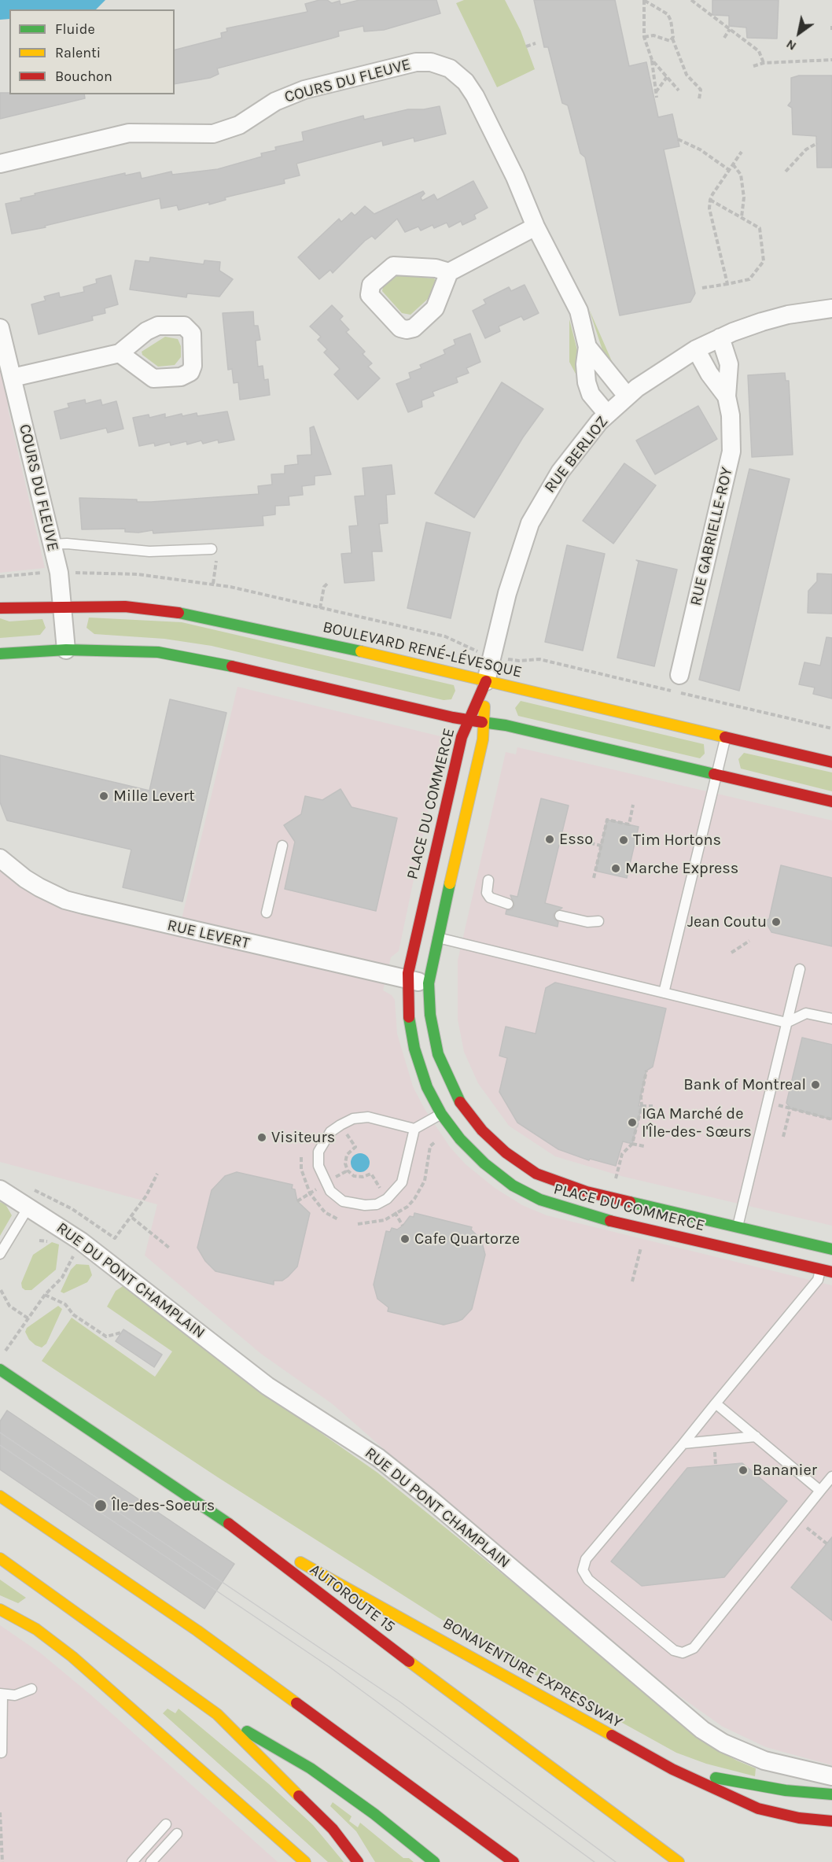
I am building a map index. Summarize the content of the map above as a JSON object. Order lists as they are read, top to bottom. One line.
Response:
{"streets":{"main road":["BOULEVARD RENÉ-LÉVESQUE","PLACE DU COMMERCE","AUTOROUTE 15","BONAVENTURE EXPRESSWAY"],"street":["COURS DU FLEUVE","RUE BERLIOZ","RUE GABRIELLE-ROY","RUE LEVERT","RUE DU PONT CHAMPLAIN"]},"crossings":[["COURS DU FLEUVE","RUE BERLIOZ"],["COURS DU FLEUVE","BOULEVARD RENÉ-LÉVESQUE"],["RUE BERLIOZ","RUE GABRIELLE-ROY"],["RUE BERLIOZ","BOULEVARD RENÉ-LÉVESQUE"],["RUE BERLIOZ","PLACE DU COMMERCE"],["BOULEVARD RENÉ-LÉVESQUE","PLACE DU COMMERCE"],["PLACE DU COMMERCE","RUE LEVERT"],["AUTOROUTE 15","BONAVENTURE EXPRESSWAY"]],"places":["Mille Levert","Esso","Tim Hortons","Marche Express","Jean Coutu","Bank of Montreal","IGA Marché de l'Île-des- Sœurs","Visiteurs","Cafe Quartorze","Bananier","Île-des-Soeurs"],"legend":["Fluide","Ralenti","Bouchon"],"north":"bottom left"}
